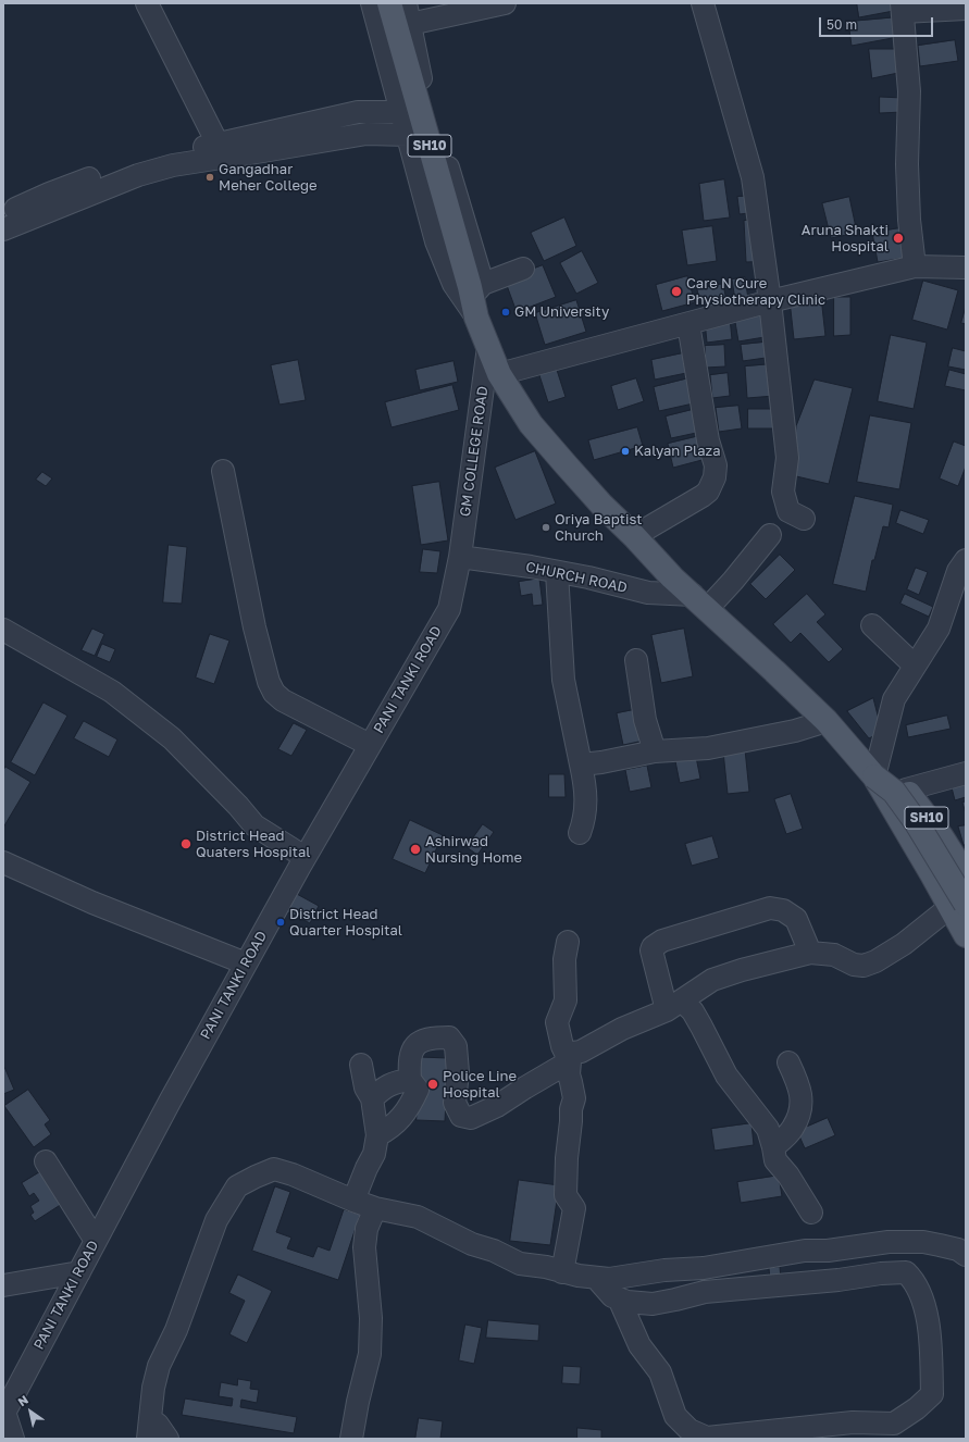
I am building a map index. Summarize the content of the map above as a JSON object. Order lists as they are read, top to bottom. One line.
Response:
{"streets":{"main road":["SH10"],"street":["GM COLLEGE ROAD","CHURCH ROAD","PANI TANKI ROAD"]},"crossings":[["SH10","GM COLLEGE ROAD"],["SH10","CHURCH ROAD"],["GM COLLEGE ROAD","CHURCH ROAD"],["GM COLLEGE ROAD","PANI TANKI ROAD"],["CHURCH ROAD","PANI TANKI ROAD"]],"places":["Gangadhar Meher College","Aruna Shakti Hospital","Care N Cure Physiotherapy Clinic","GM University","Kalyan Plaza","Oriya Baptist Church","District Head Quaters Hospital","Ashirwad Nursing Home","District Head Quarter Hospital","Police Line Hospital"],"scale_bar":"50 m","north":"top left"}
